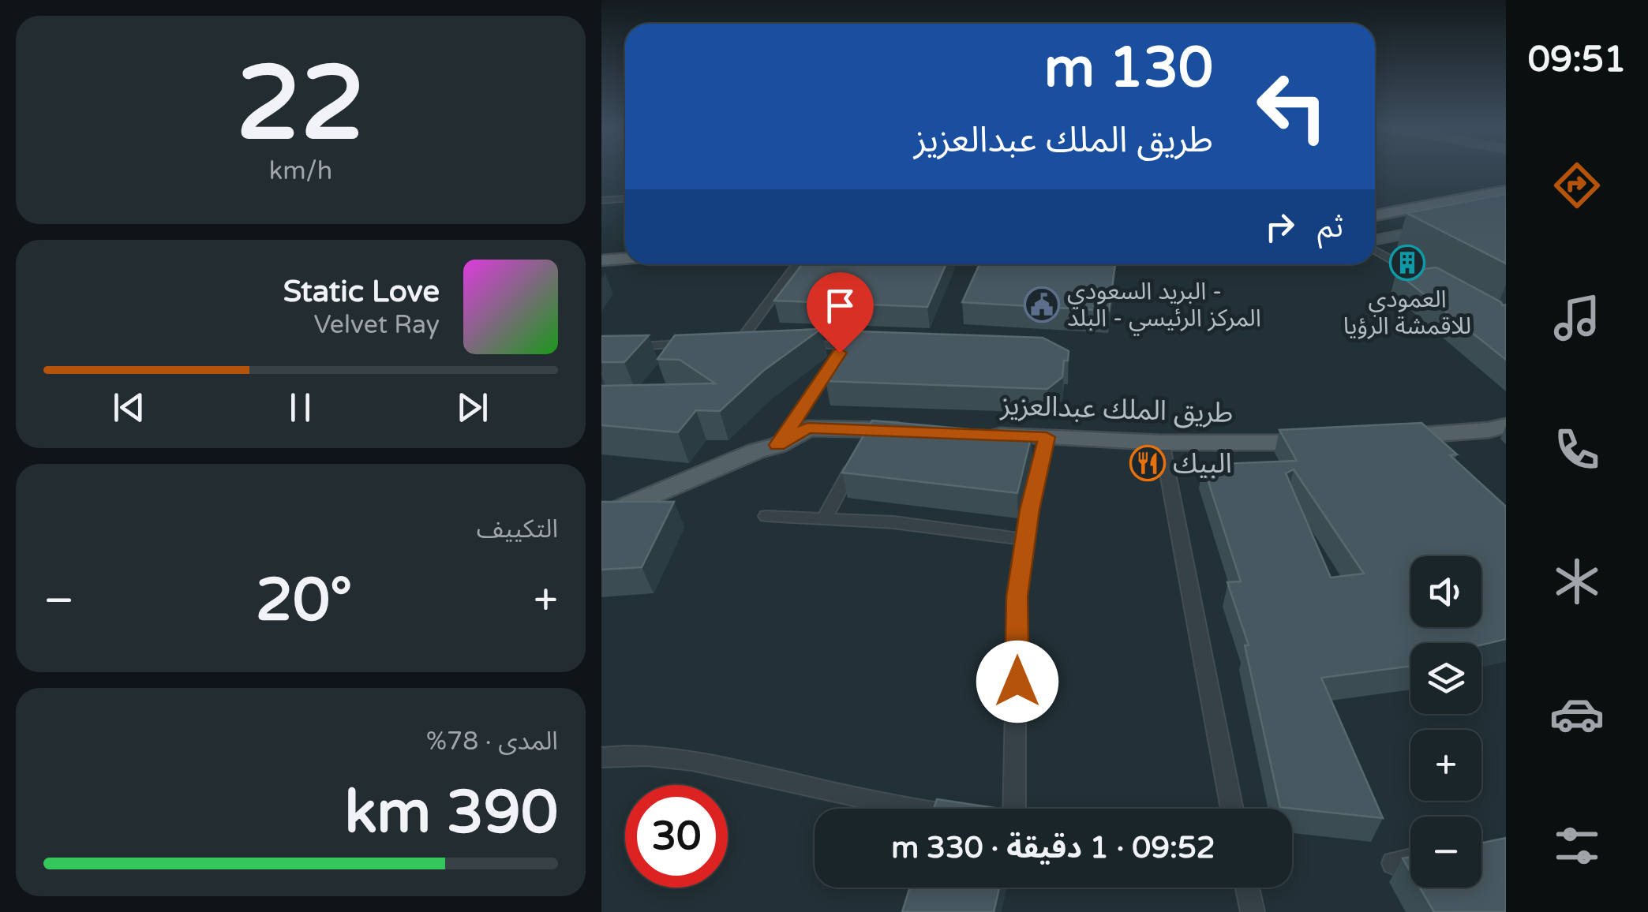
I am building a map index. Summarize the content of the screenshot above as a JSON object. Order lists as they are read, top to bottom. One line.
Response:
{"streets":{"main road":["طريق الملك عبدالعزيز"]},"places":{"building":["العمودي للاقمشة الرؤيا"],"public building":["البريد السعودي - المركز الرئيسي - البلد"],"restaurant":["البيك"]},"page":{"tabs":"09:51","tile":[["22","km/h"],"التكييف",["المدى · 78%","390 km"]],"turn":["130 m","طريق الملك عبدالعزيز"],"then":"ثم","song":["Static Love","Velvet Ray"],"map_buttons":["+","−"],"heat":["−","20°","+"],"limit":"30","trip":"09:52 · 1 دقيقة · 330 m"}}
